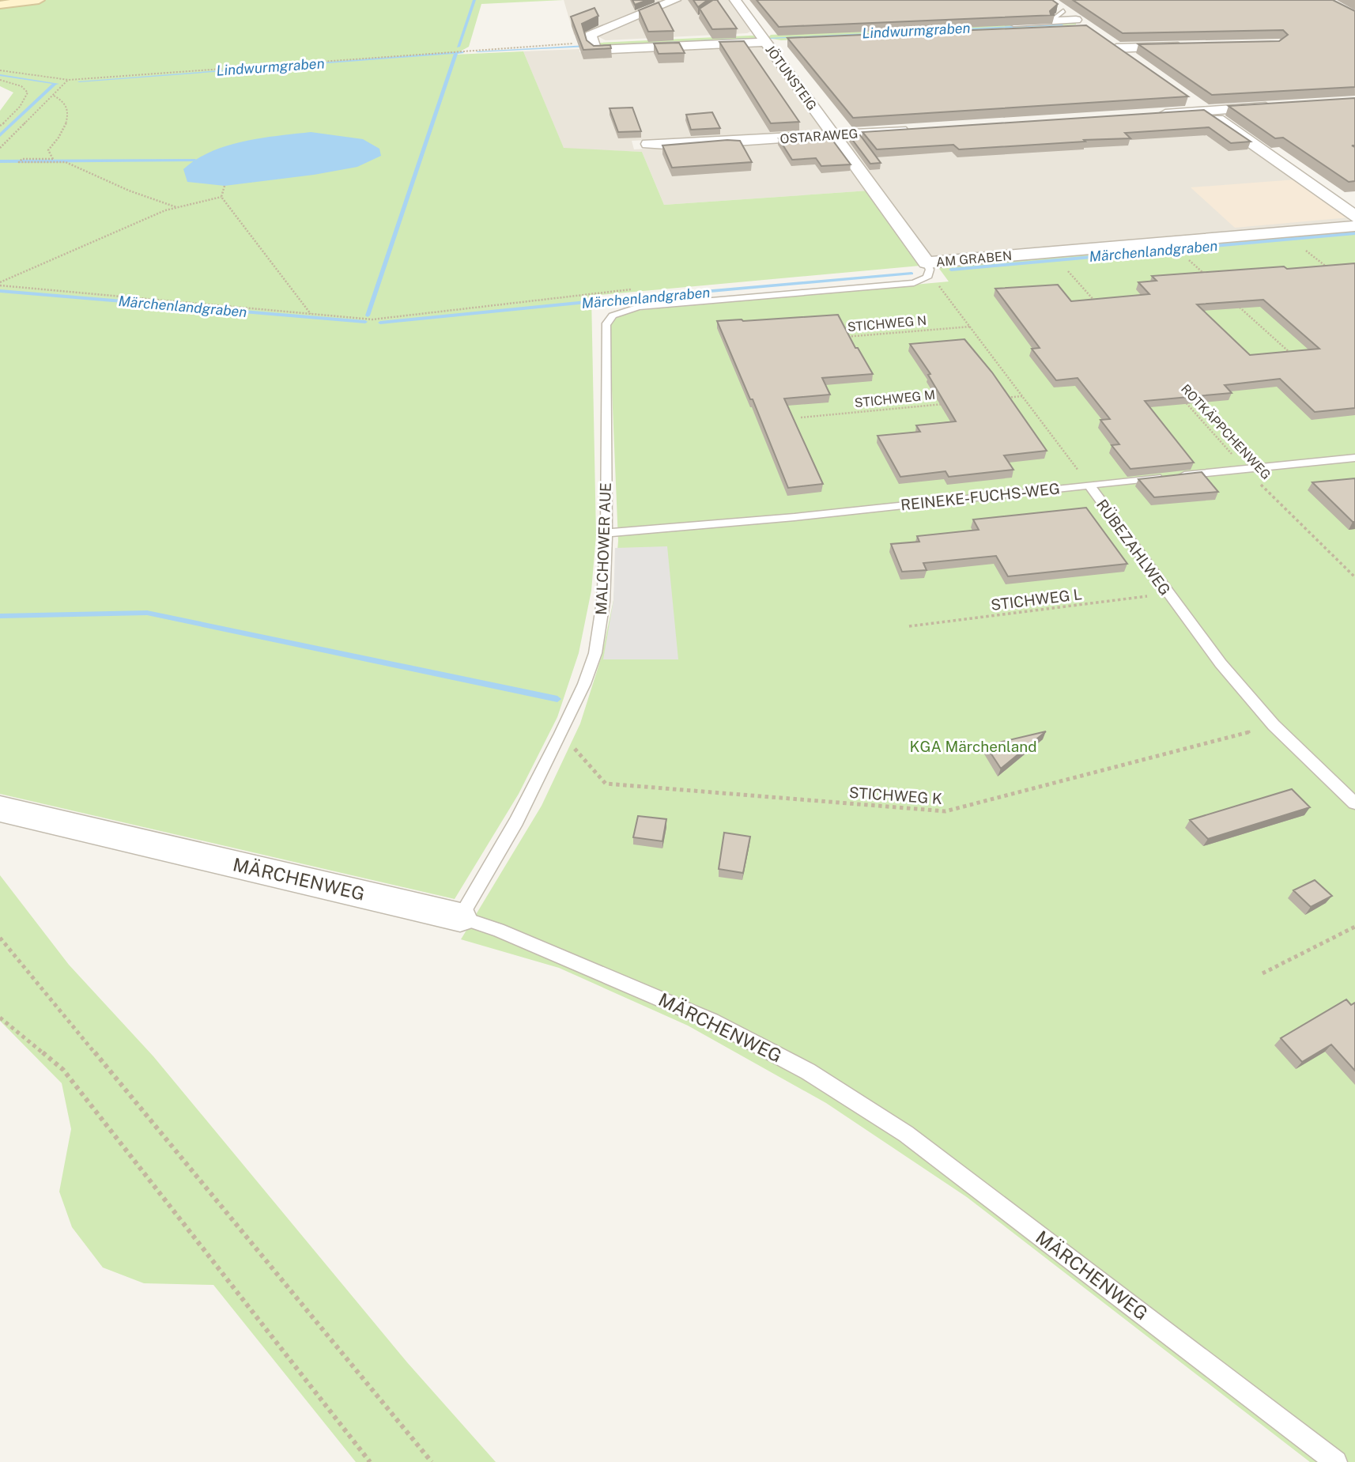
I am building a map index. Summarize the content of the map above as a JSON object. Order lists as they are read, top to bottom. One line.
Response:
{"streets":{"street":["JÖTUNSTEIG","OSTARAWEG","AM GRABEN","MÄRCHENWEG"],"lane":["REINEKE-FUCHS-WEG","RÜBEZAHLWEG","MALCHOWER AUE"],"path":["STICHWEG N","STICHWEG M","ROTKÄPPCHENWEG","STICHWEG L","STICHWEG K"]},"crossings":[["JÖTUNSTEIG","OSTARAWEG"],["JÖTUNSTEIG","AM GRABEN"],["JÖTUNSTEIG","RÜBEZAHLWEG"],["AM GRABEN","RÜBEZAHLWEG"],["AM GRABEN","MALCHOWER AUE"],["STICHWEG N","RÜBEZAHLWEG"],["ROTKÄPPCHENWEG","REINEKE-FUCHS-WEG"],["REINEKE-FUCHS-WEG","RÜBEZAHLWEG"],["REINEKE-FUCHS-WEG","MALCHOWER AUE"],["RÜBEZAHLWEG","STICHWEG L"],["RÜBEZAHLWEG","STICHWEG K"],["MALCHOWER AUE","STICHWEG K"],["MALCHOWER AUE","MÄRCHENWEG"]],"water":["Lindwurmgraben","Märchenlandgraben"],"parks":["KGA Märchenland"]}
